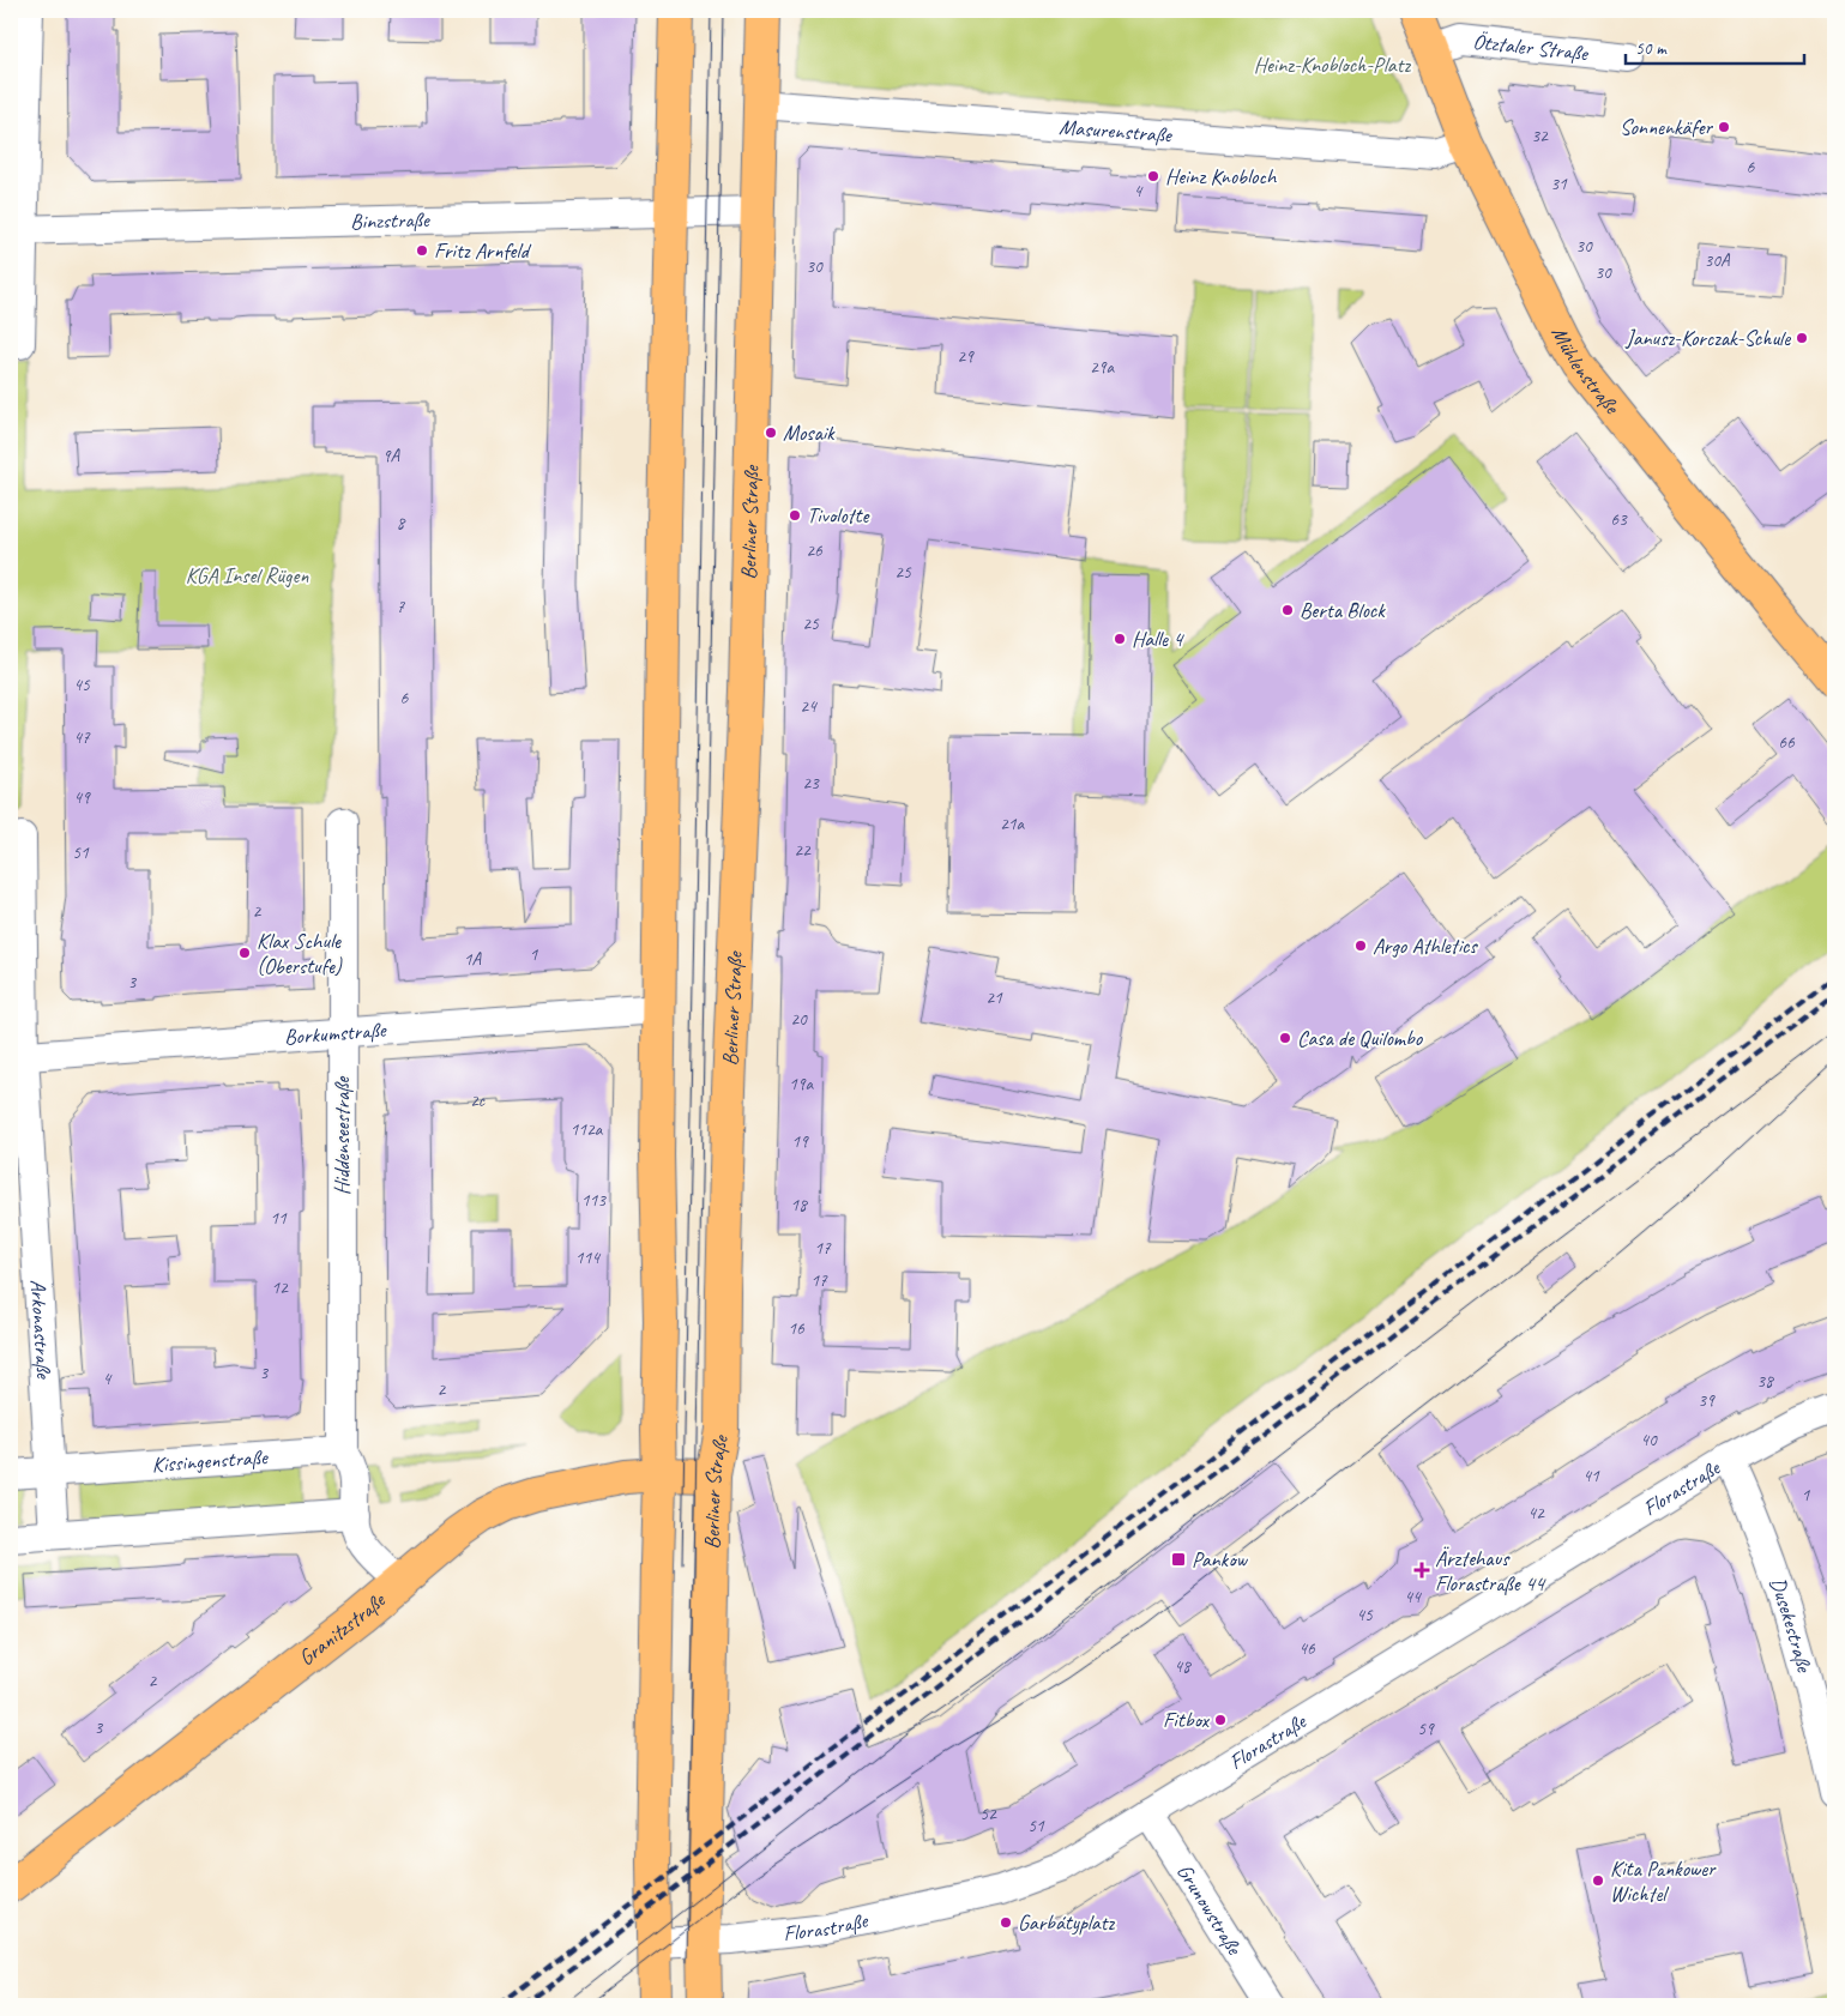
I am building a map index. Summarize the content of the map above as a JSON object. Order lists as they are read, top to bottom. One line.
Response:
{"streets":{"main road":["Mühlenstraße","Berliner Straße","Granitzstraße"],"street":["Ötztaler Straße","Masurenstraße","Binzstraße","Borkumstraße","Hiddenseestraße","Arkonastraße","Kissingenstraße","Florastraße","Dusekestraße","Grunowstraße"]},"crossings":[["Ötztaler Straße","Mühlenstraße"],["Masurenstraße","Mühlenstraße"],["Masurenstraße","Berliner Straße"],["Binzstraße","Berliner Straße"],["Berliner Straße","Florastraße"],["Berliner Straße","Granitzstraße"],["Borkumstraße","Hiddenseestraße"],["Borkumstraße","Arkonastraße"],["Hiddenseestraße","Kissingenstraße"],["Arkonastraße","Kissingenstraße"],["Florastraße","Dusekestraße"],["Florastraße","Grunowstraße"]],"parks":["Heinz-Knobloch-Platz","KGA Insel Rügen"],"places":{"other":["Sonnenkäfer","Heinz Knobloch","Fritz Arnfeld","Janusz-Korczak-Schule","Mosaik","Tivolotte","Berta Block","Halle 4","Argo Athletics","Klax Schule (Oberstufe)","Casa de Quilombo","Fitbox","Kita Pankower Wichtel","Garbátyplatz"],"transit":["Pankow"],"health":["Ärztehaus Florastraße 44"]},"house_numbers":["32","6","31","4","30","30A","30","30","29","29a","9A","63","8","26","25","7","25","45","6","24","47","66","23","49","21a","22","51","2","1","1A","3","21","20","19a","2c","112a","19","113","18","11","17","114","17","12","16","3","4","38","2","39","40","41","1","42","44","45","46","48","2","3","59","52","51"],"scale_bar":"50 m"}
